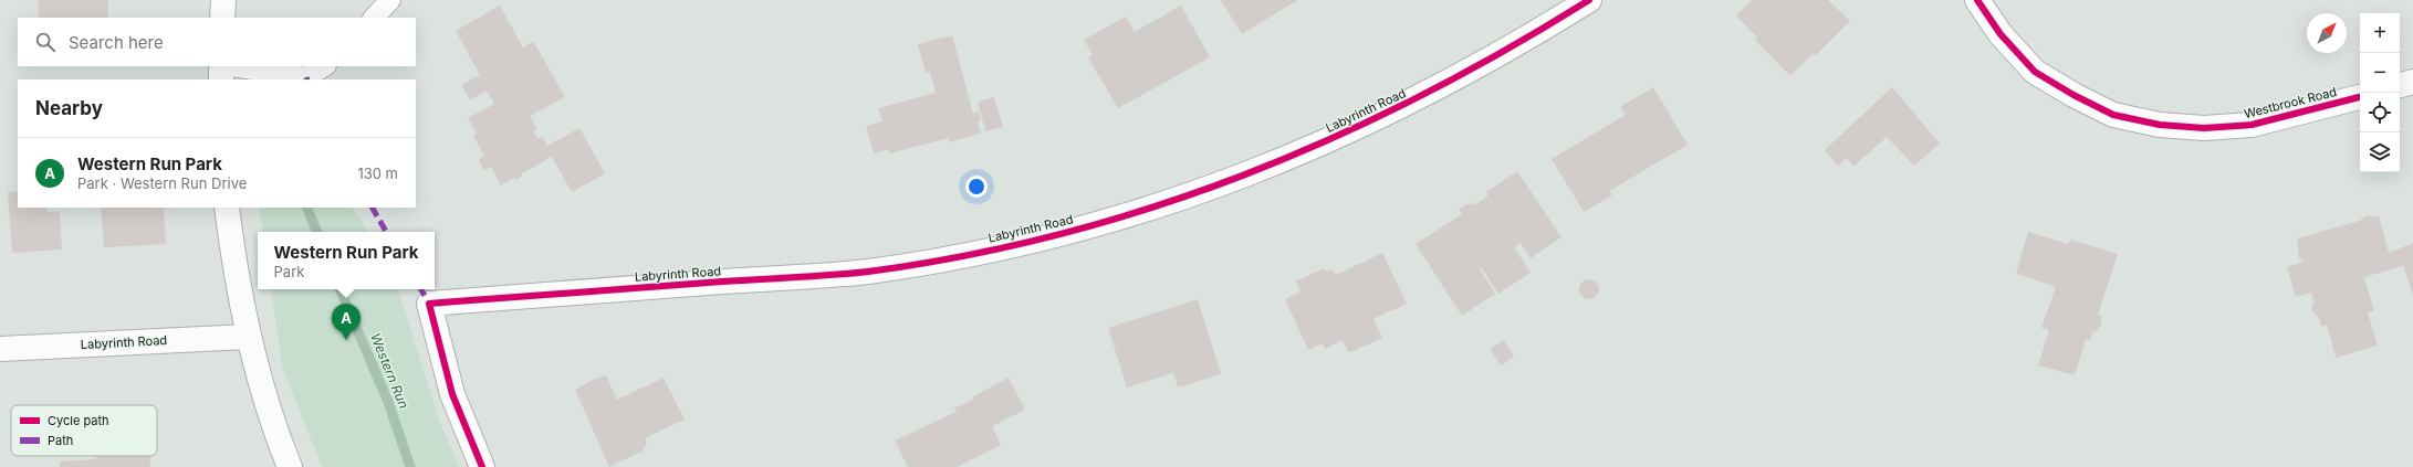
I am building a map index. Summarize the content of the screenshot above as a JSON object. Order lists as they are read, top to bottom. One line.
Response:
{"streets":{"street":["Westbrook Road","Labyrinth Road"]},"water":["Western Run"],"legend":["Cycle path","Path"],"north":"top right","page":{"map_buttons":["+","−"],"search":"Search here","heading":"Nearby","list":[{"mark":"A","name":"Western Run Park","note":"Park · Western Run Drive","value":"130 m"}],"popup":["Western Run Park","Park"],"pins":"A"}}
